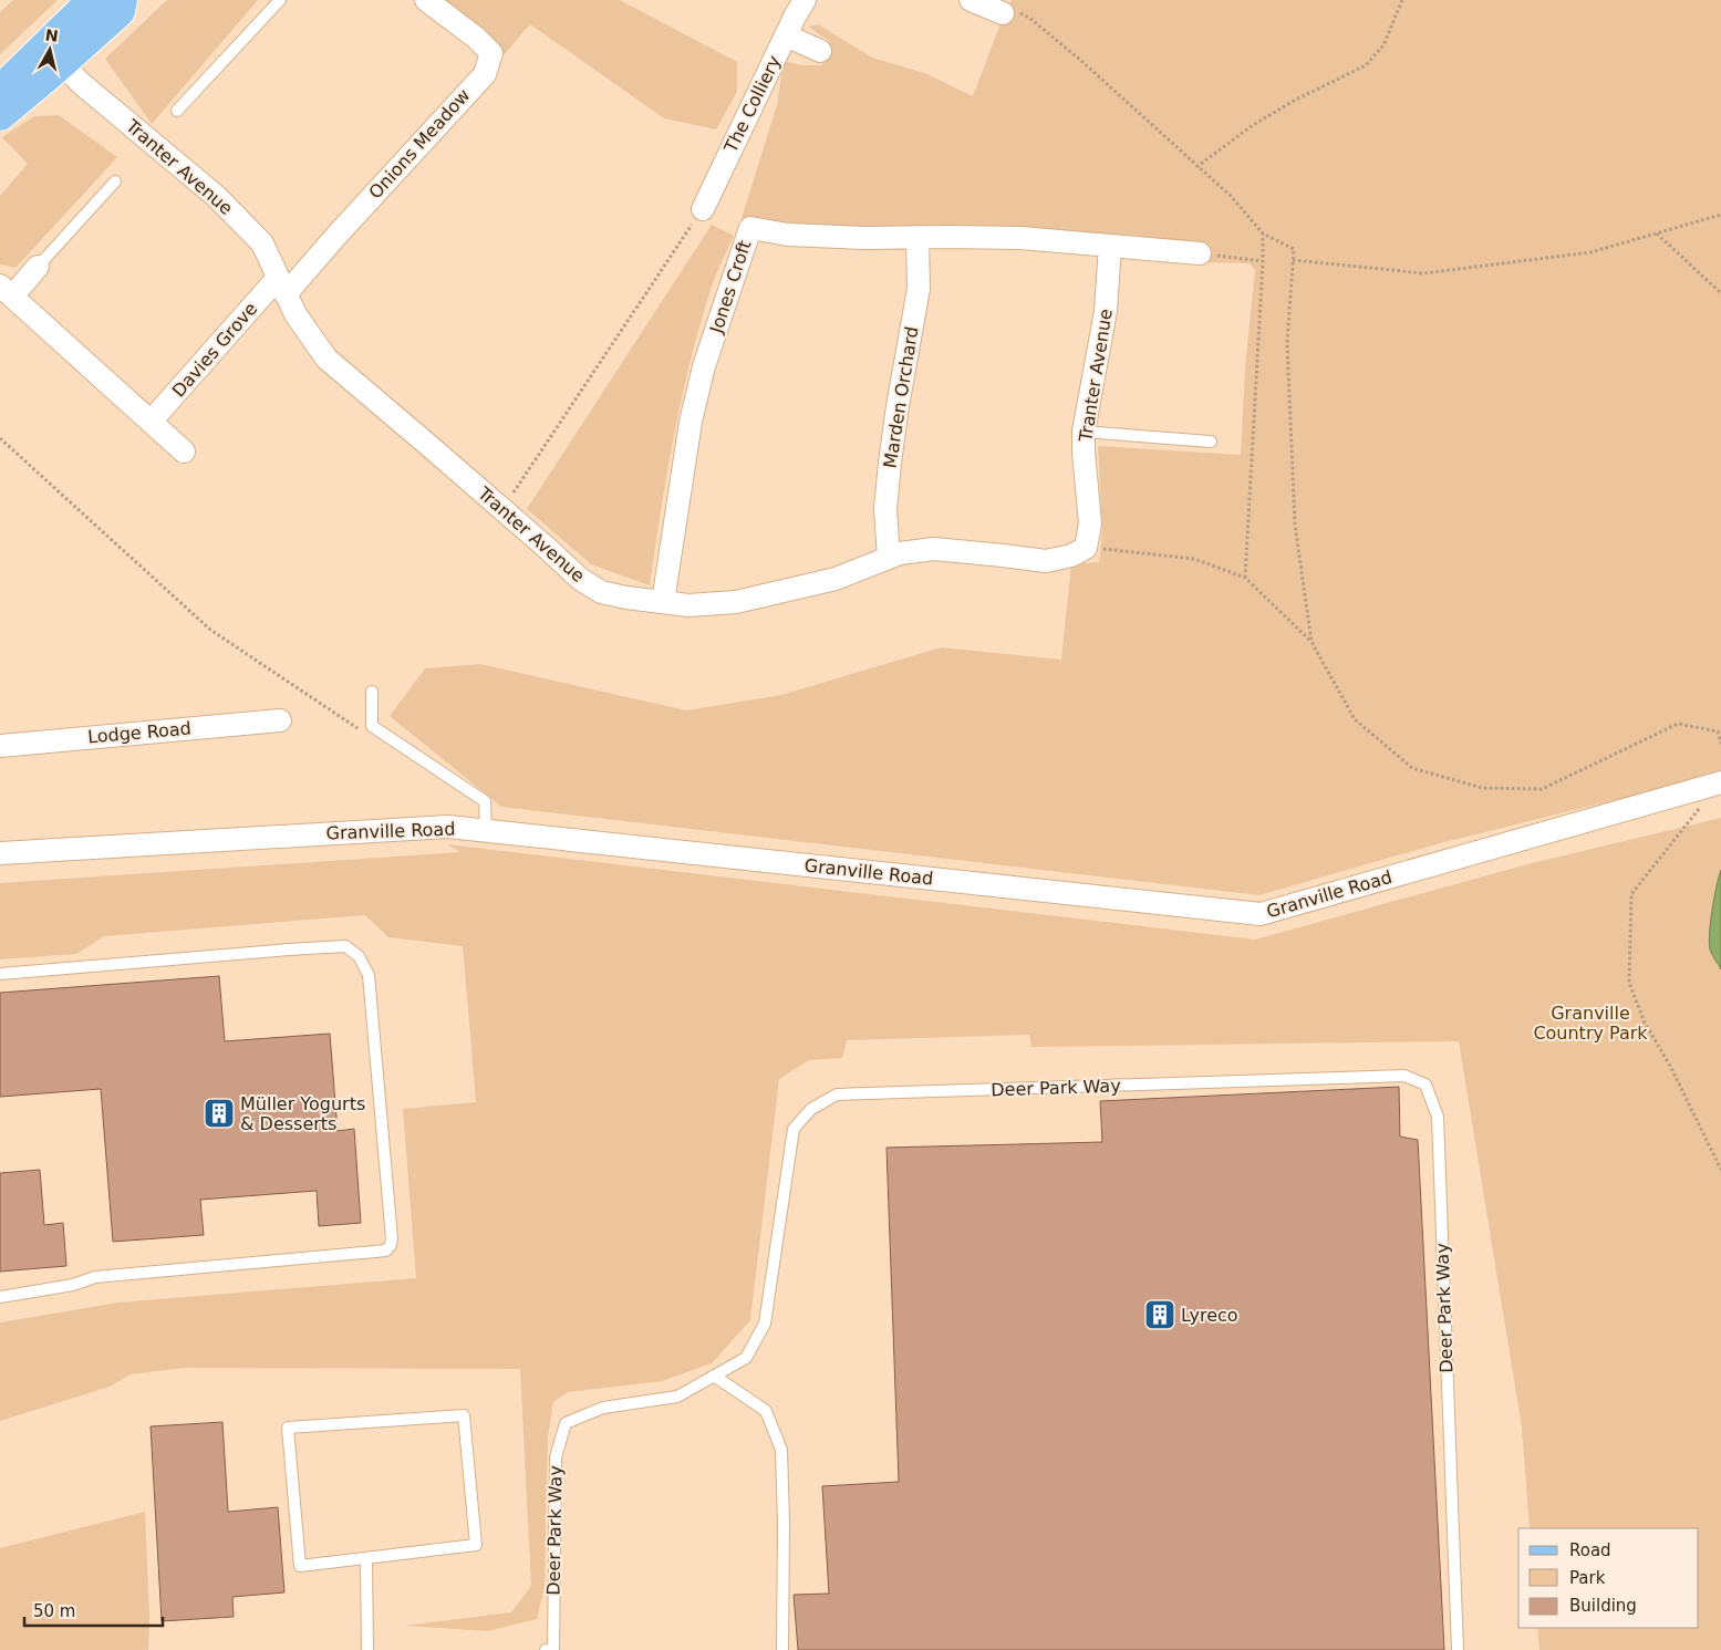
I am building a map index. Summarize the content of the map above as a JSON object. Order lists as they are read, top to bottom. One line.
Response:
{"streets":{"street":["The Colliery","Onions Meadow","Tranter Avenue","Jones Croft","Davies Grove","Marden Orchard","Lodge Road","Granville Road"],"lane":["Deer Park Way"]},"crossings":[["Onions Meadow","Tranter Avenue"],["Onions Meadow","Davies Grove"],["Tranter Avenue","Jones Croft"],["Tranter Avenue","Davies Grove"],["Tranter Avenue","Marden Orchard"],["Jones Croft","Marden Orchard"]],"parks":["Granville Country Park"],"places":{"building":["Müller Yogurts & Desserts","Lyreco"]},"legend":["Road","Park","Building"],"scale_bar":"50 m","north":"top"}
